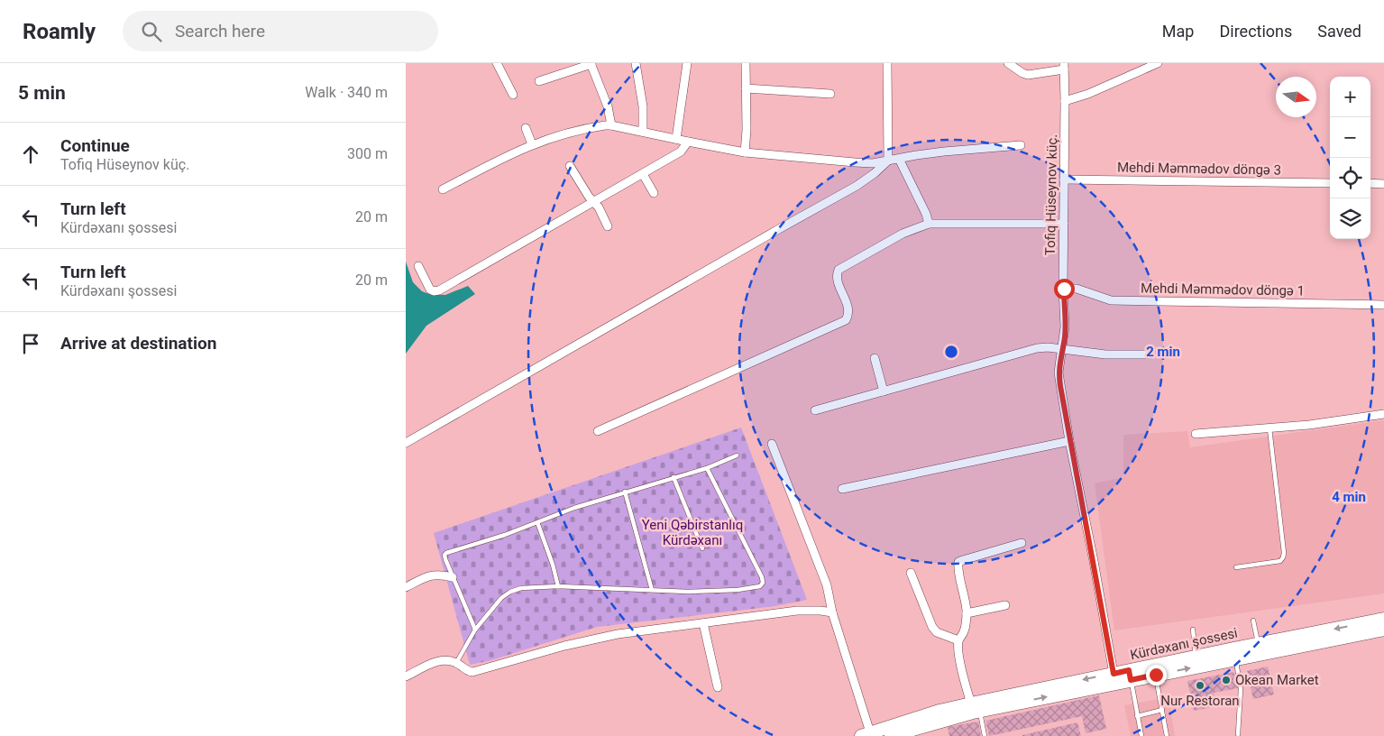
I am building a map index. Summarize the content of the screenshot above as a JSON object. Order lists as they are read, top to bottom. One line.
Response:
{"streets":{"main road":["Kürdəxanı şossesi"],"street":["Mehdi Məmmədov döngə 3","Tofiq Hüseynov küç.","Mehdi Məmmədov döngə 1"]},"crossings":[["Mehdi Məmmədov döngə 3","Tofiq Hüseynov küç."],["Tofiq Hüseynov küç.","Mehdi Məmmədov döngə 1"],["Tofiq Hüseynov küç.","Kürdəxanı şossesi"]],"parks":["Yeni Qəbirstanlıq Kürdəxanı"],"places":["Okean Market","Nur Restoran"],"north":"right","page":{"header":"Roamly","search":"Search here","nav":["Map","Directions","Saved"],"heading":["5 min","Walk · 340 m"],"map_buttons":["+","−"],"list":[["Continue","Tofiq Hüseynov küç.","300 m"],["Turn left","Kürdəxanı şossesi","20 m"],["Turn left","Kürdəxanı şossesi","20 m"],"Arrive at destination"]},"rings":["2 min","4 min"]}
